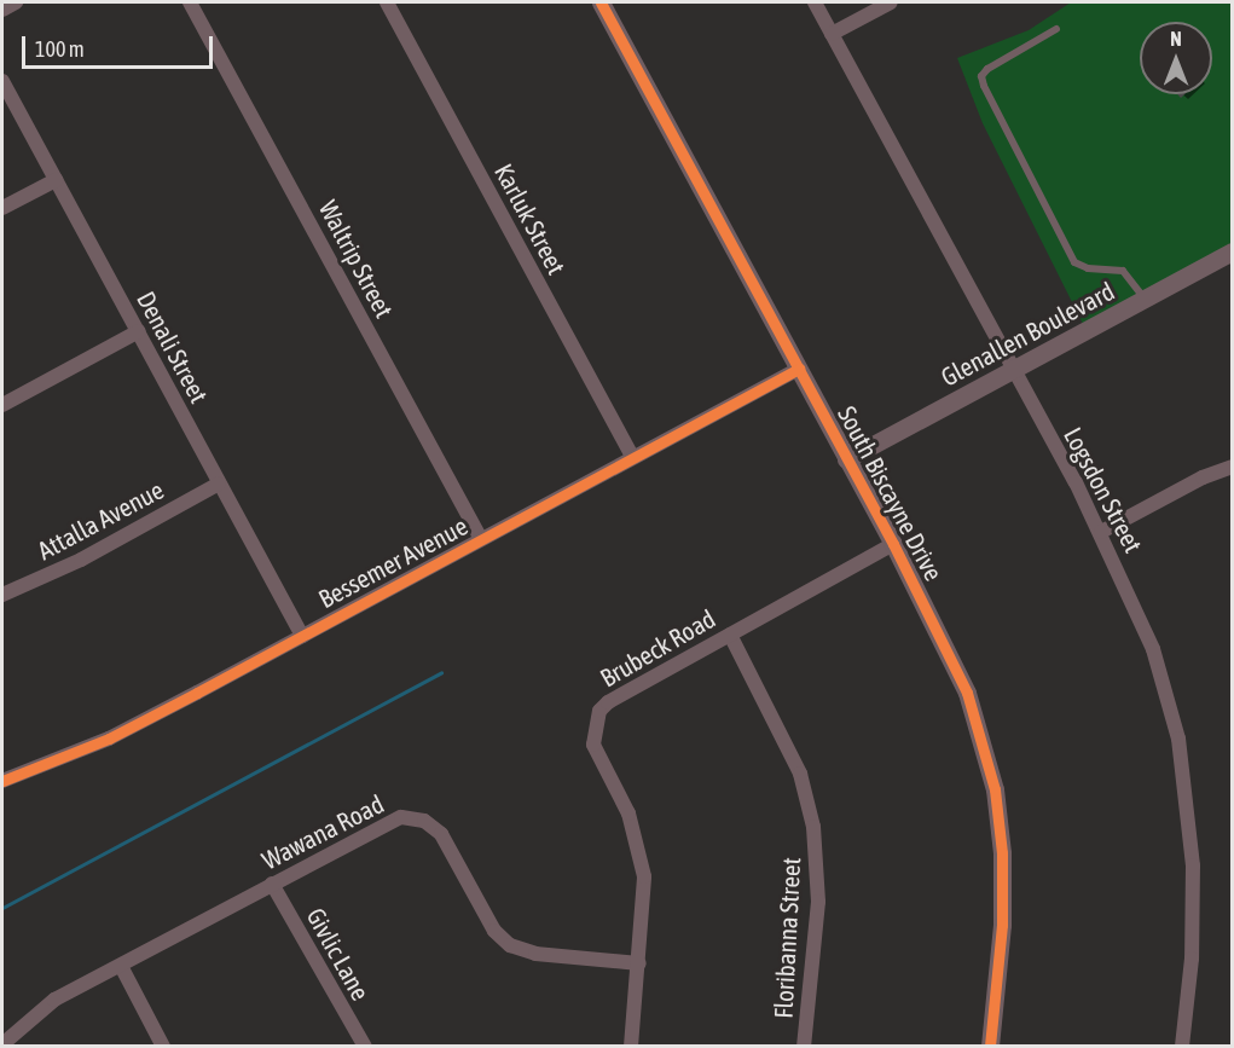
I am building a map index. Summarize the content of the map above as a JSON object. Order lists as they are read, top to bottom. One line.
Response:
{"streets":{"street":["Karluk Street","Waltrip Street","Glenallen Boulevard","Denali Street","Logsdon Street","South Biscayne Drive","Attalla Avenue","Bessemer Avenue","Brubeck Road","Wawana Road","Floribanna Street","Givlic Lane"]},"crossings":[["Karluk Street","Bessemer Avenue"],["Waltrip Street","Bessemer Avenue"],["Glenallen Boulevard","Logsdon Street"],["Glenallen Boulevard","South Biscayne Drive"],["Denali Street","Attalla Avenue"],["Denali Street","Bessemer Avenue"],["South Biscayne Drive","Bessemer Avenue"],["South Biscayne Drive","Brubeck Road"],["Brubeck Road","Wawana Road"],["Brubeck Road","Floribanna Street"],["Wawana Road","Givlic Lane"]],"scale_bar":"100 m","north":"top"}
